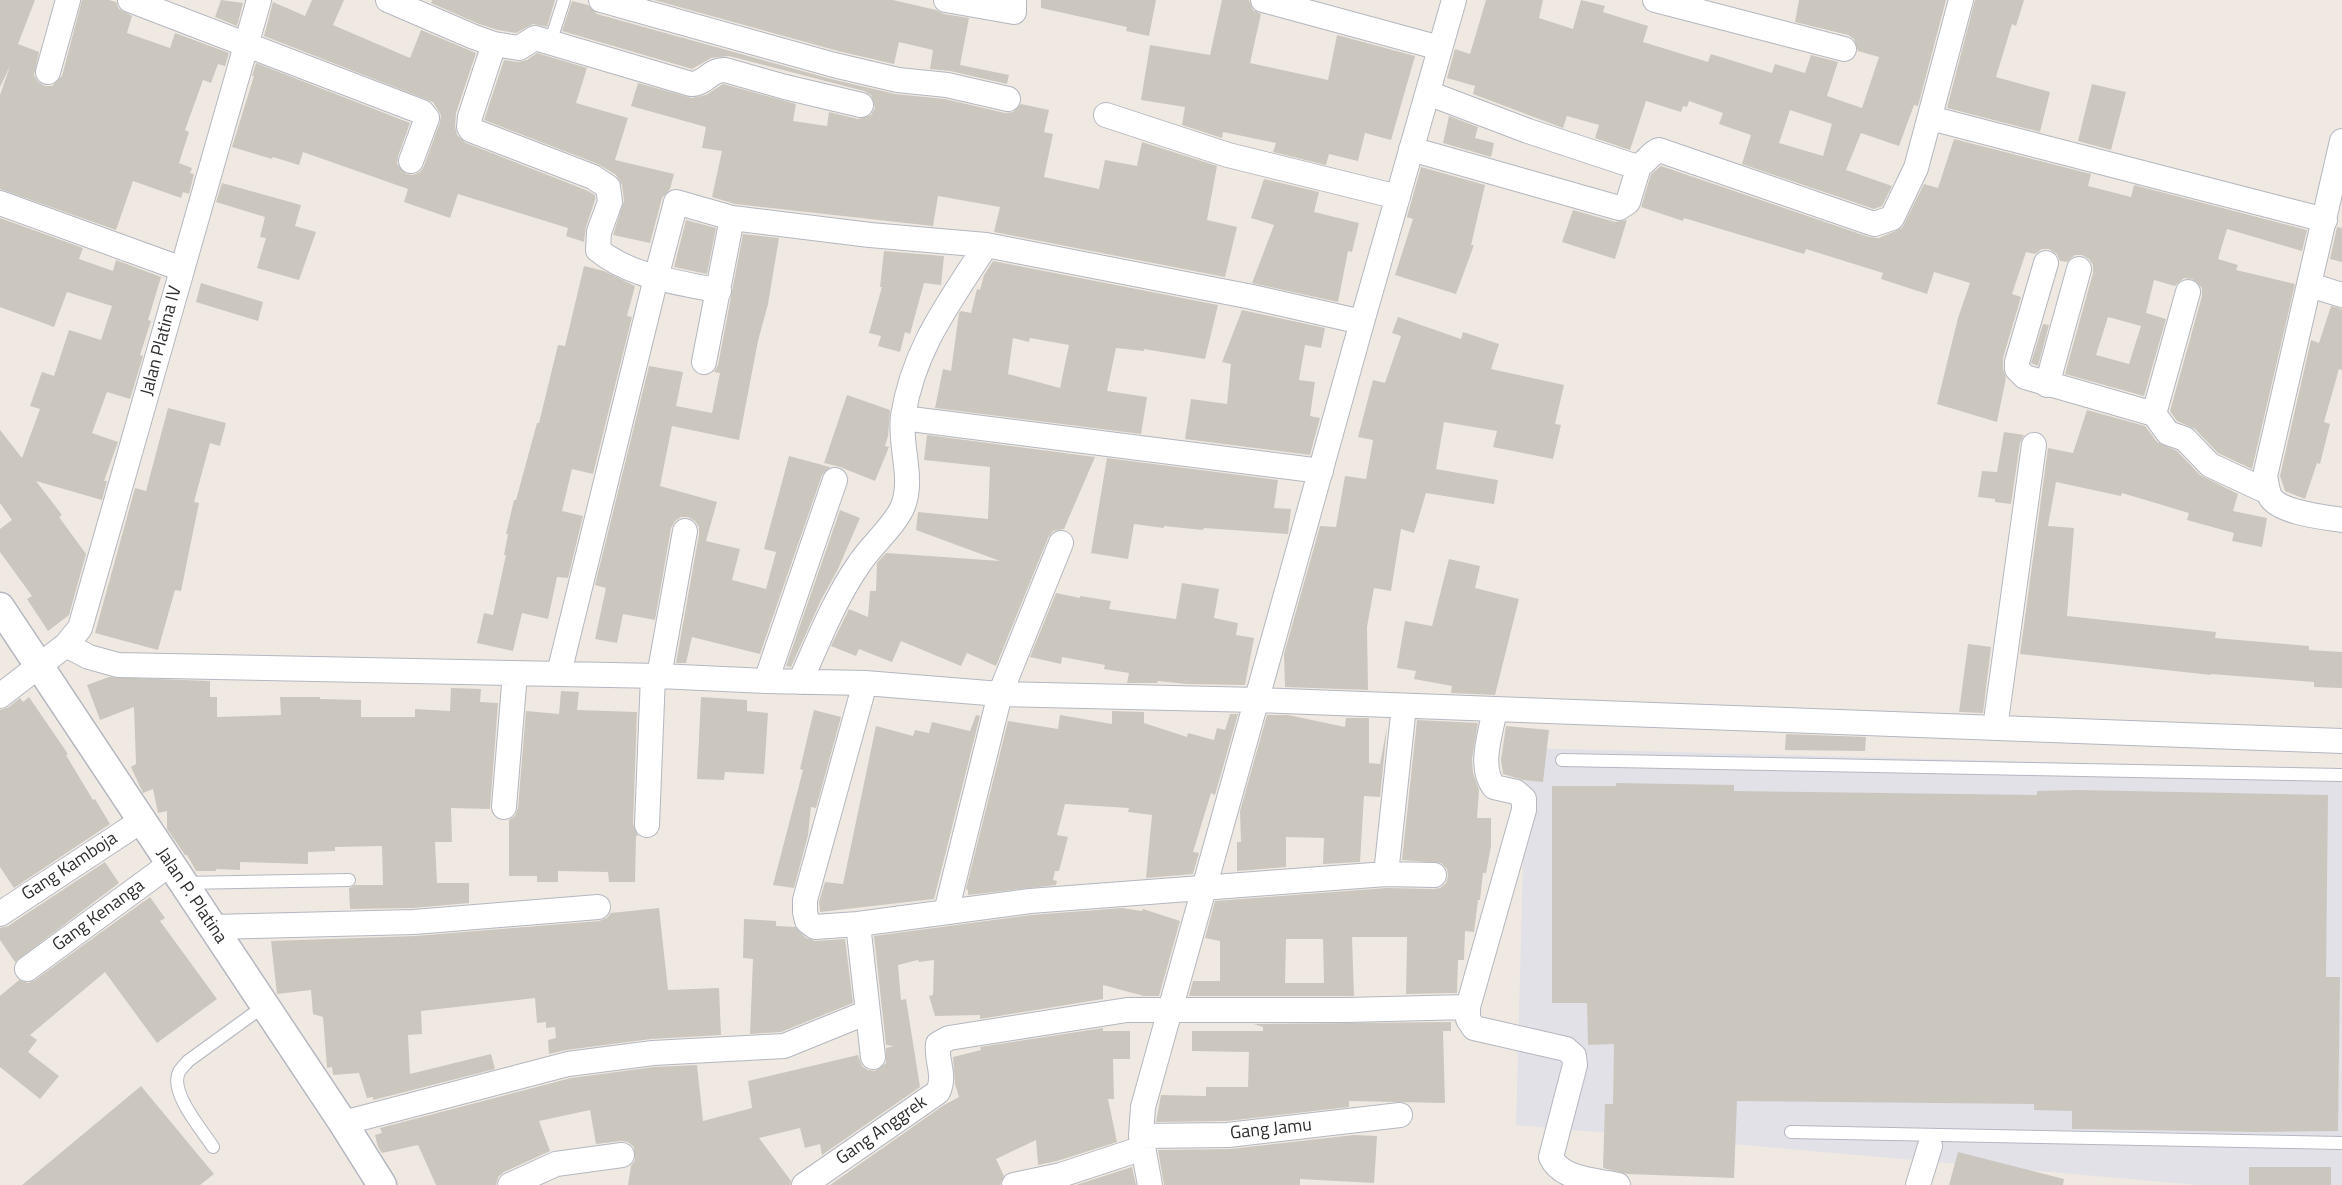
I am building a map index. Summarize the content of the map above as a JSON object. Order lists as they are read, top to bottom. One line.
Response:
{"streets":{"street":["Jalan Platina IV","Gang Kamboja","Jalan P. Platina","Gang Kenanga","Gang Jamu","Gang Anggrek"]},"crossings":[["Jalan Platina IV","Jalan P. Platina"],["Gang Kamboja","Jalan P. Platina"],["Jalan P. Platina","Gang Kenanga"]]}
